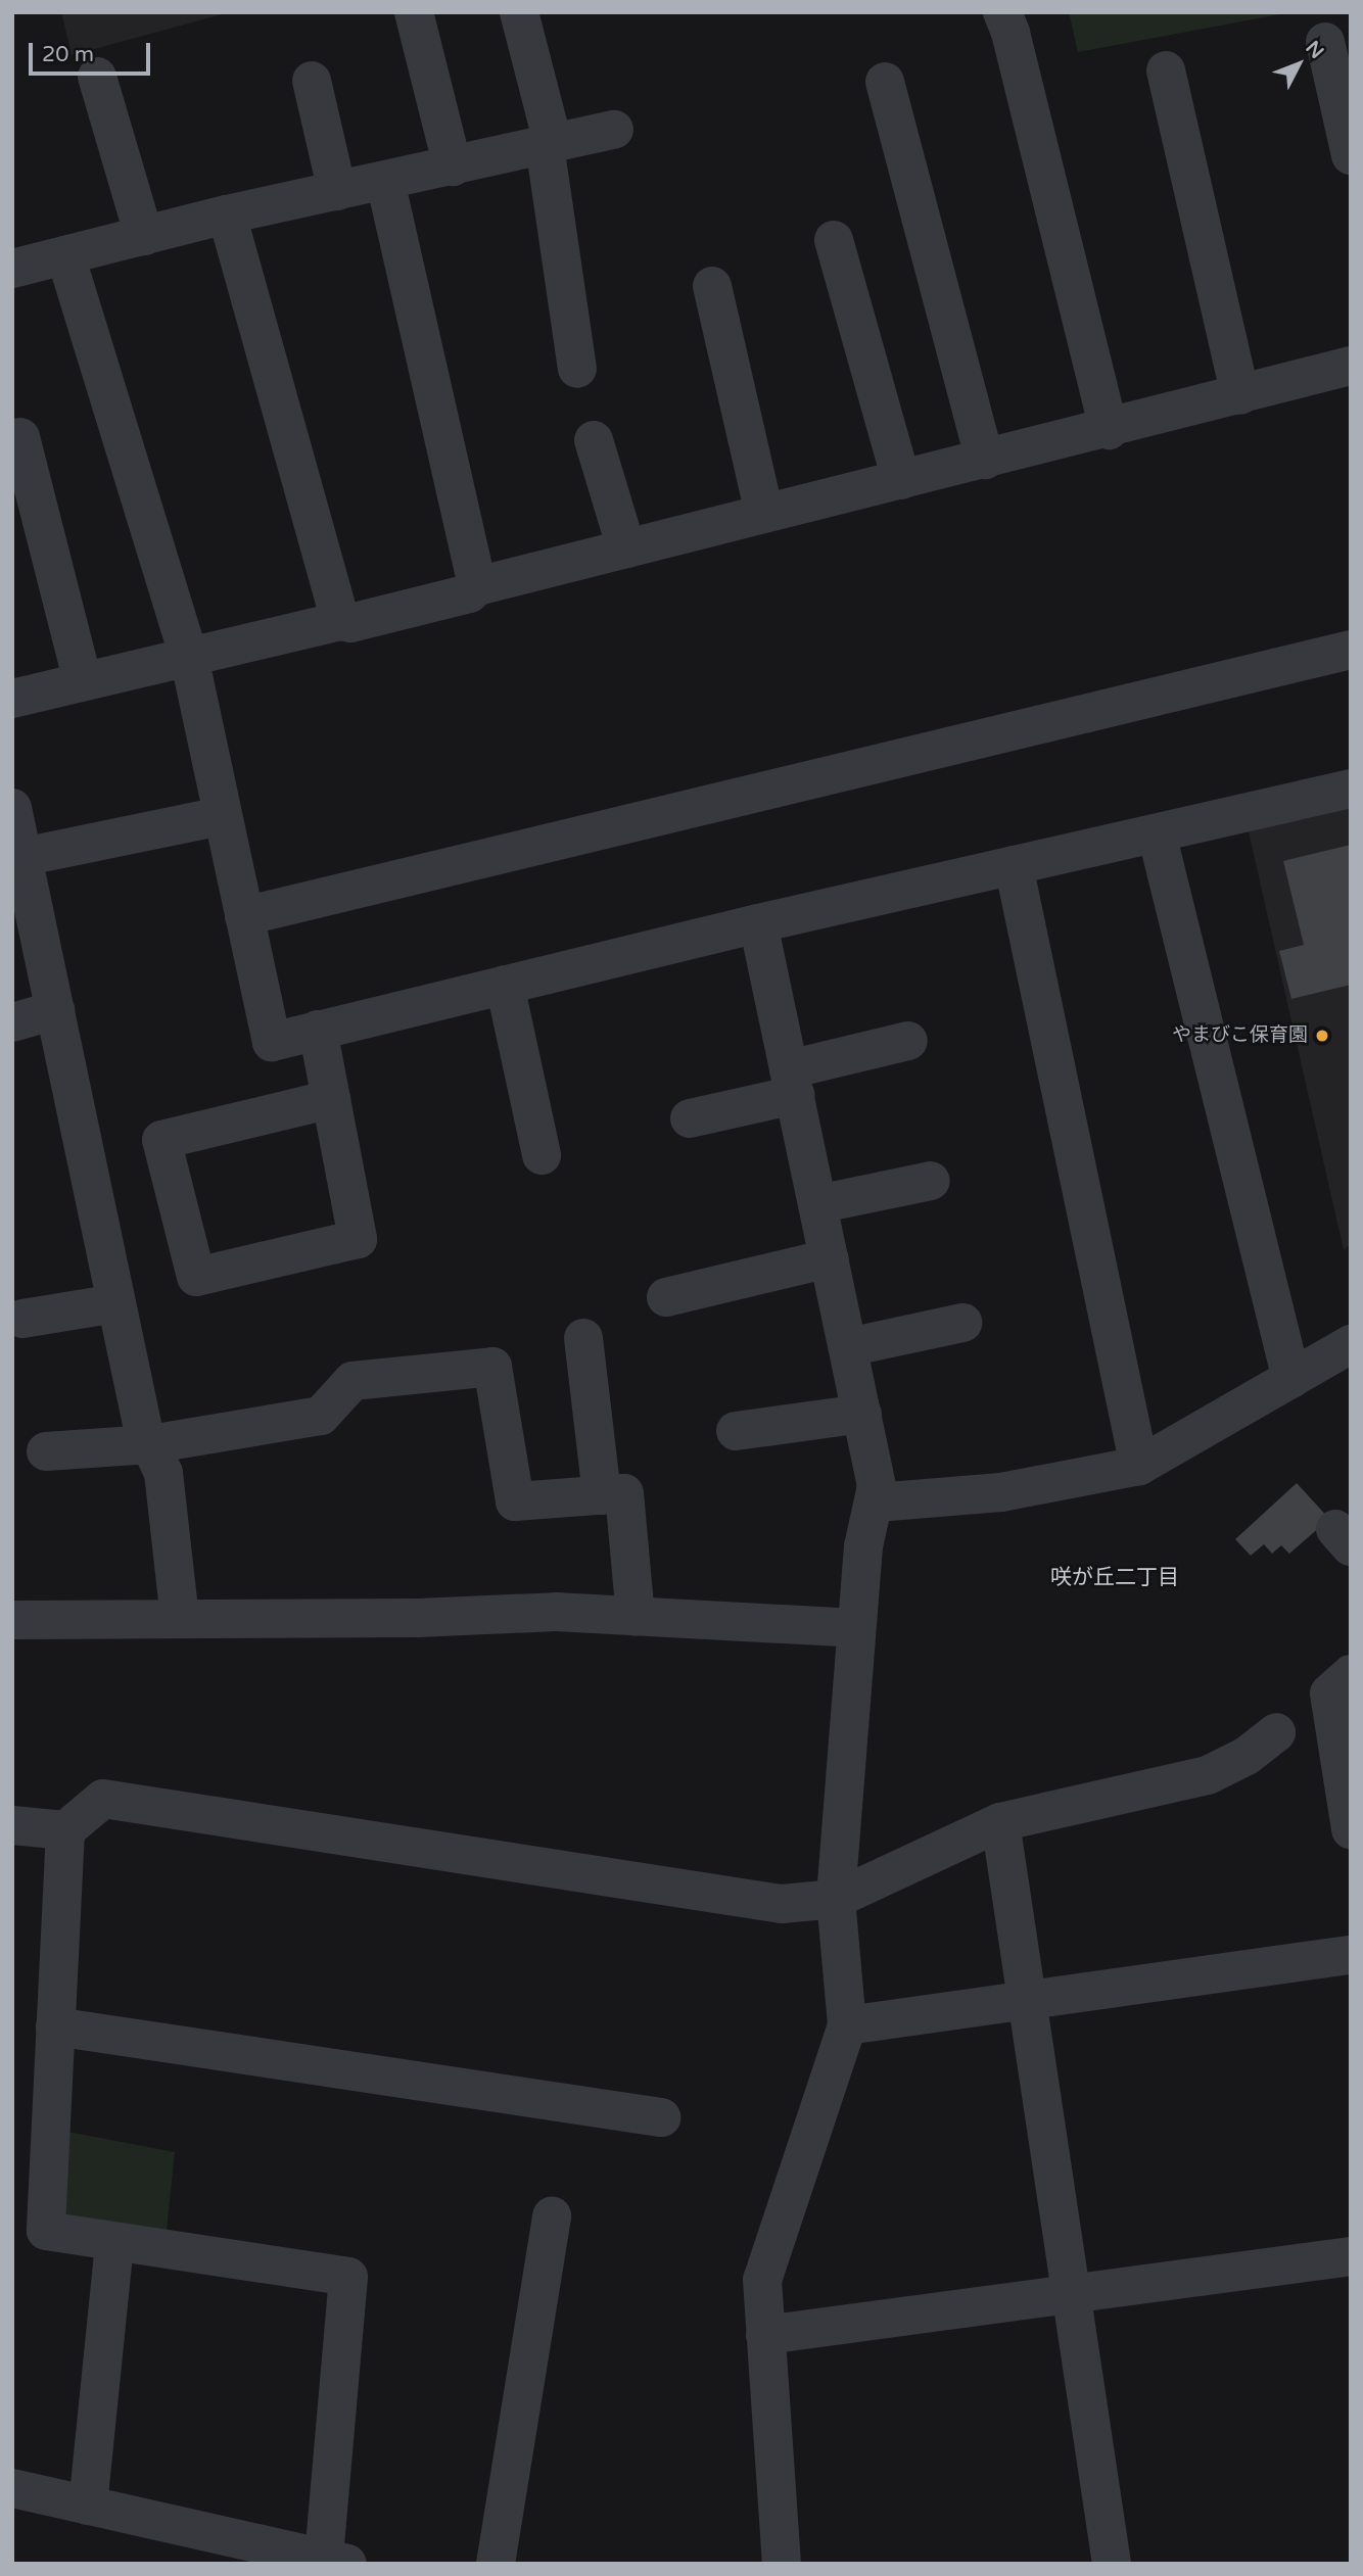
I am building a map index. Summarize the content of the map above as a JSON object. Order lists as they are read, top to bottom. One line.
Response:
{"districts":["咲が丘二丁目"],"places":["やまびこ保育園"],"scale_bar":"20 m","north":"top right"}
